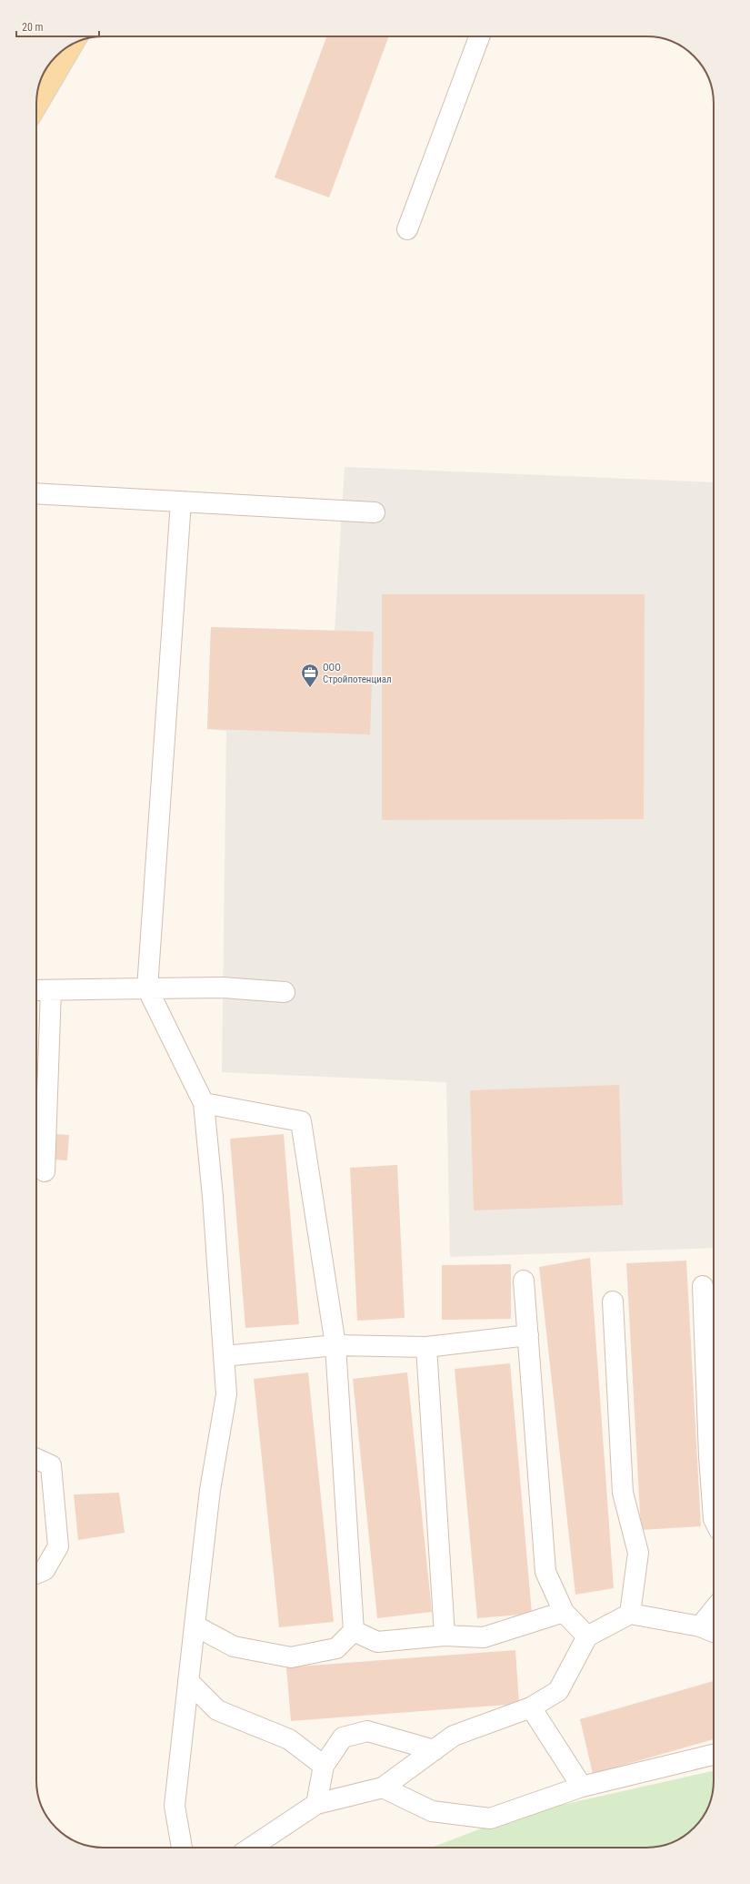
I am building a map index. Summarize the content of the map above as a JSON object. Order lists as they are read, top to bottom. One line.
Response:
{"places":{"office":["ООО Стройпотенциал"]},"scale_bar":"20 m"}
